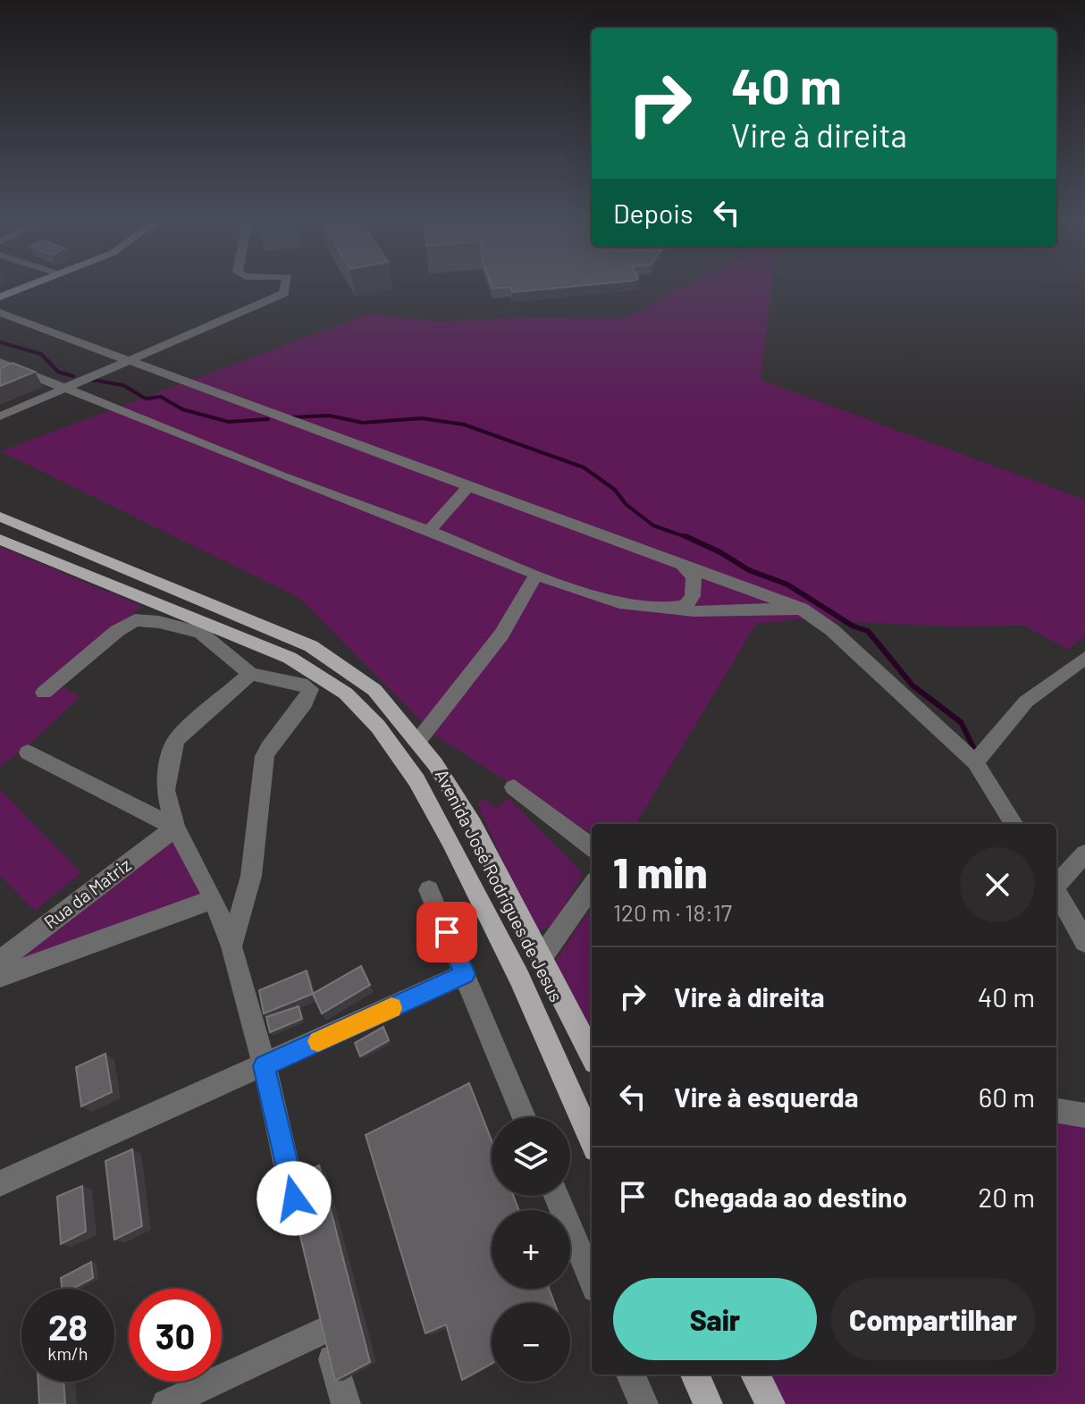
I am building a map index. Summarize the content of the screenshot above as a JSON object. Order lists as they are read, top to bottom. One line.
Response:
{"streets":{"main road":["Avenida José Rodrigues de Jesus"],"street":["Rua da Matriz"]},"page":{"turn":["40 m","Vire à direita"],"then":"Depois","heading":["1 min","120 m · 18:17"],"list":[{"name":"Vire à direita","value":"40 m"},{"name":"Vire à esquerda","value":"60 m"},{"name":"Chegada ao destino","value":"20 m"}],"map_buttons":["+","−"],"buttons":["Sair","Compartilhar"],"speed":"28 km/h","limit":"30"}}
